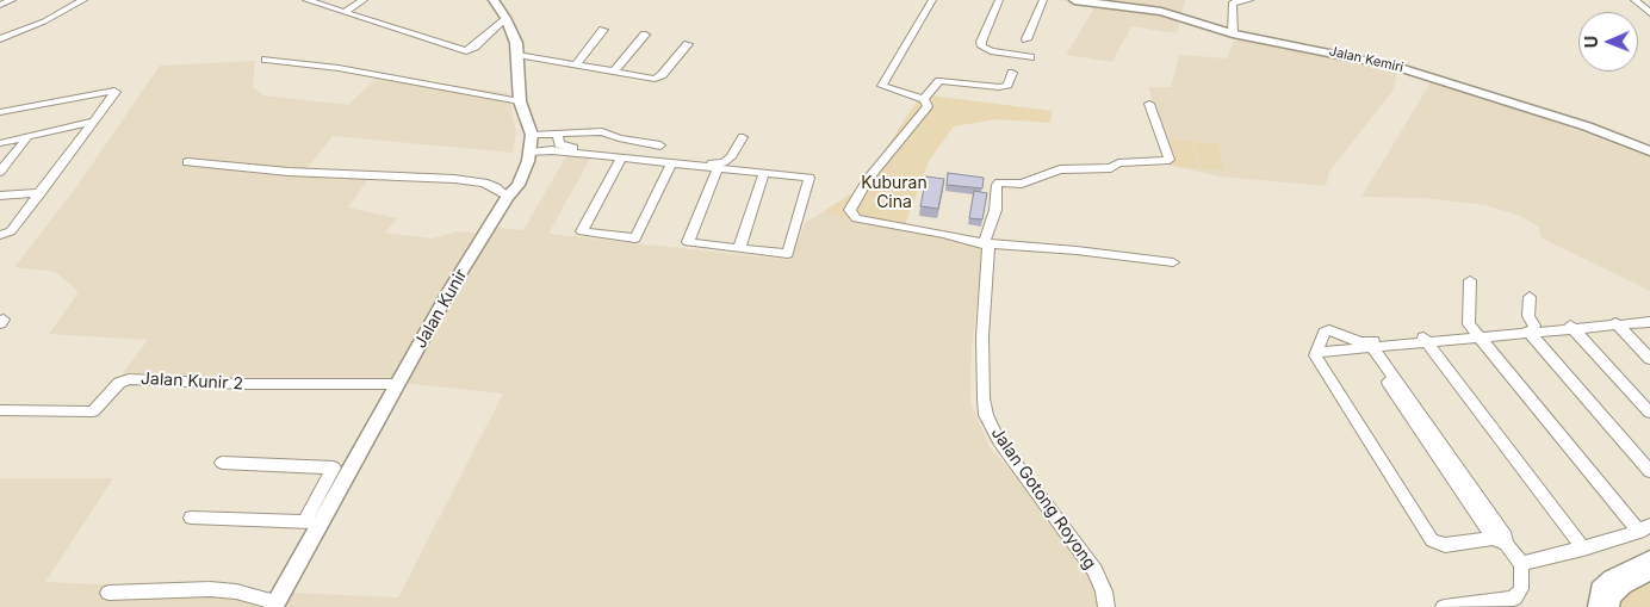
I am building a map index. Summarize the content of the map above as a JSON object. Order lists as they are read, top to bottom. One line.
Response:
{"streets":{"street":["Jalan Kemiri","Jalan Kunir","Jalan Kunir 2","Jalan Gotong Royong"]},"crossings":[["Jalan Kunir","Jalan Kunir 2"]],"parks":["Kuburan Cina"],"north":"left"}
